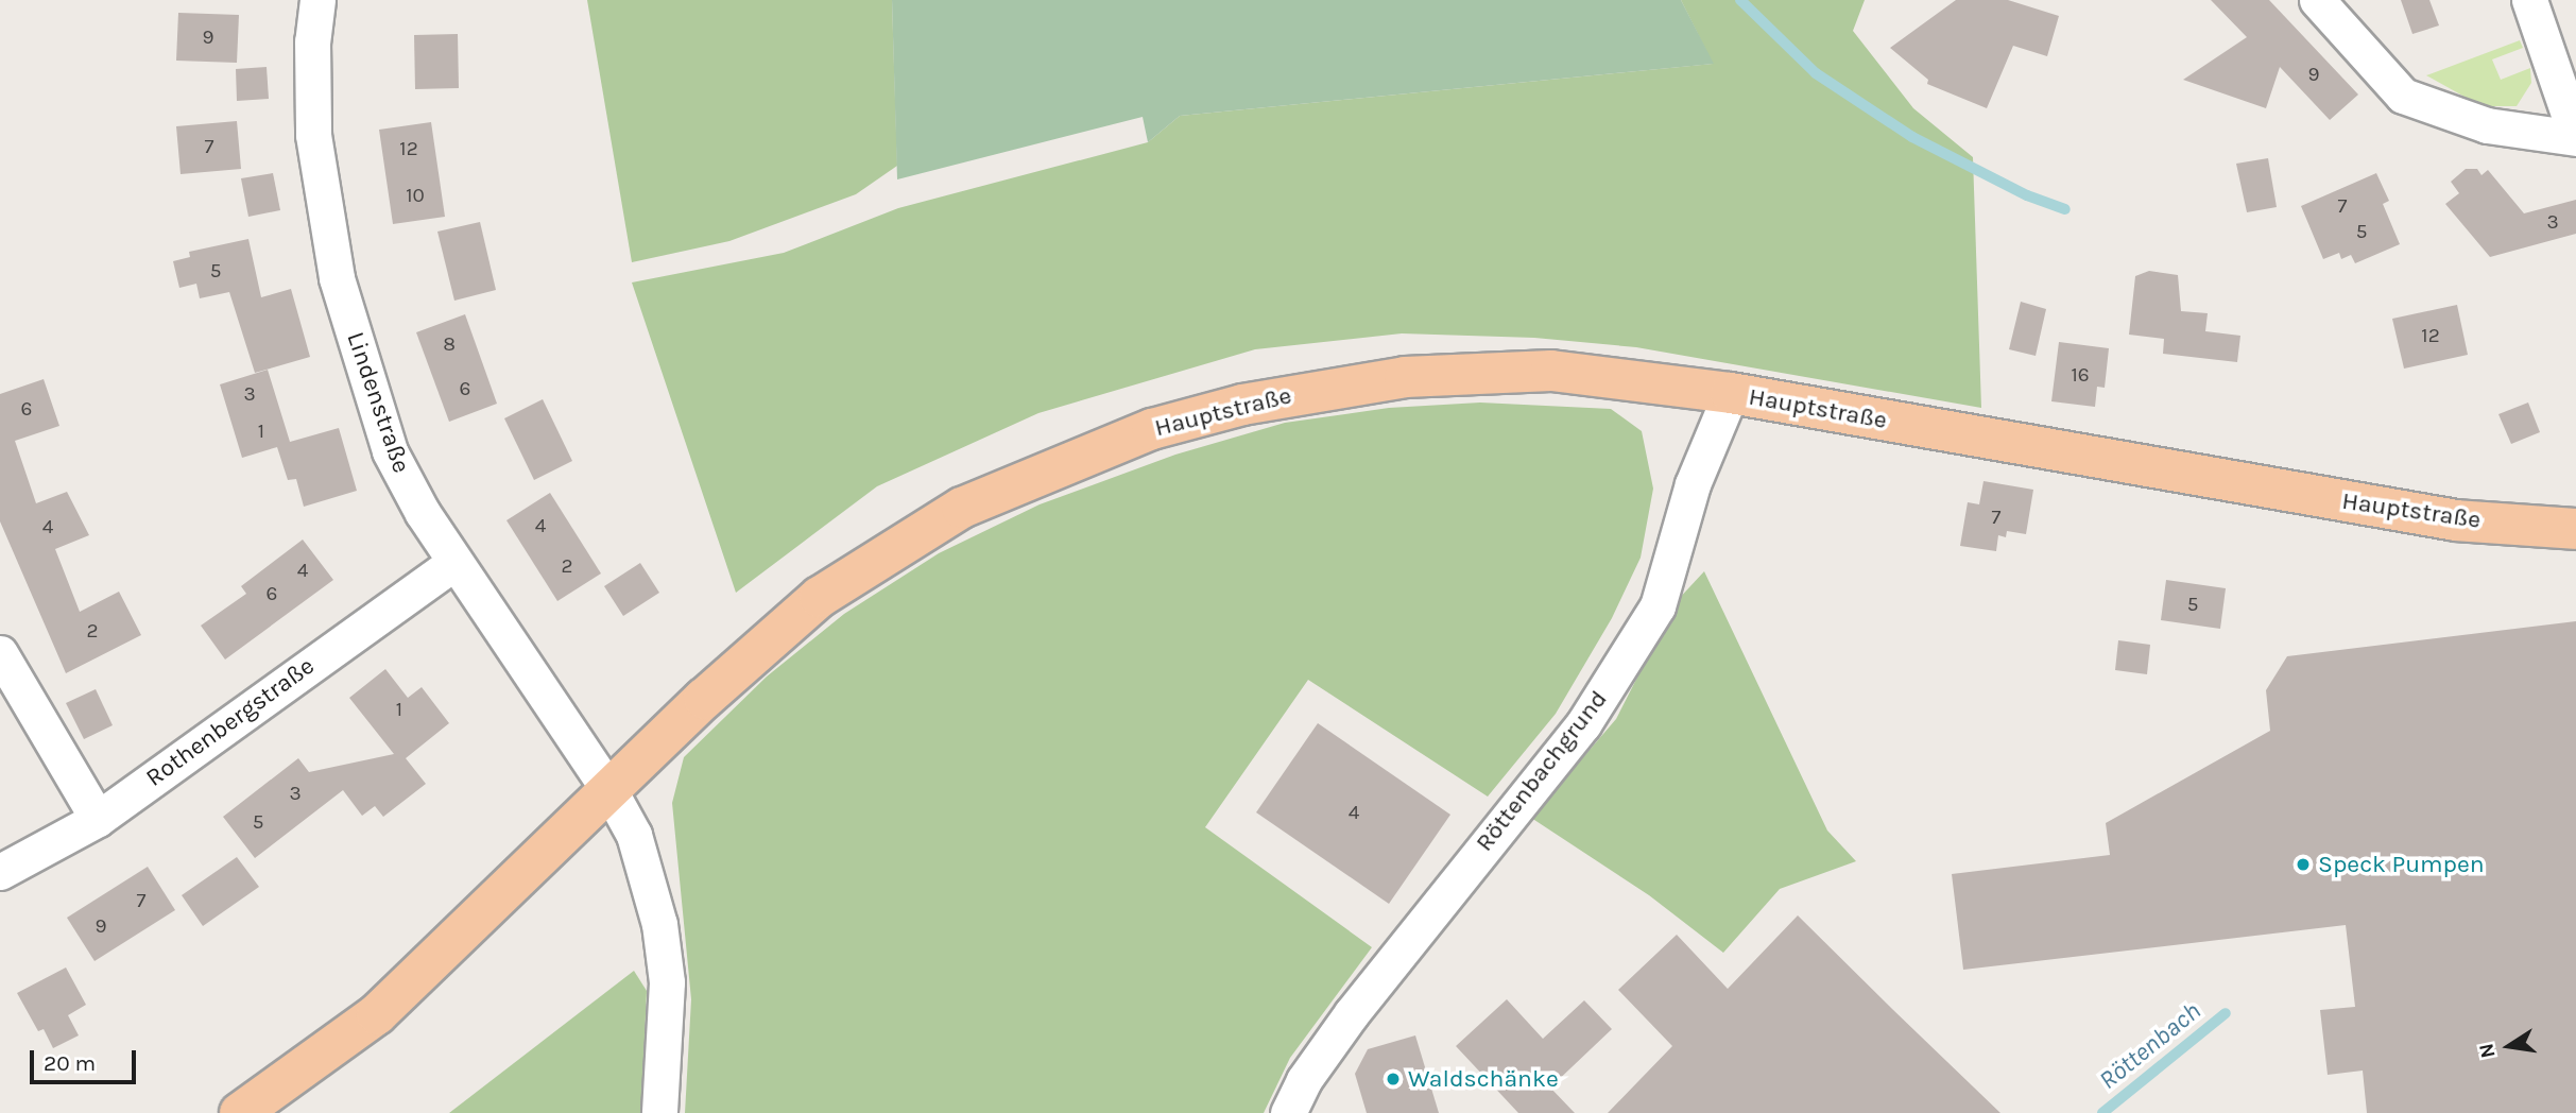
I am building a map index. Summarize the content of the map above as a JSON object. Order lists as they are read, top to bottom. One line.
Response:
{"streets":{"main road":["Hauptstraße"],"street":["Lindenstraße","Rothenbergstraße","Röttenbachgrund"]},"crossings":[["Lindenstraße","Hauptstraße"],["Lindenstraße","Rothenbergstraße"],["Hauptstraße","Röttenbachgrund"]],"water":["Röttenbach"],"places":["Speck Pumpen","Waldschänke"],"house_numbers":["9","9","7","12","10","7","3","5","5","12","8","16","6","3","6","1","7","4","4","2","4","6","5","2","1","3","4","5","7","9"],"scale_bar":"20 m","north":"left"}
